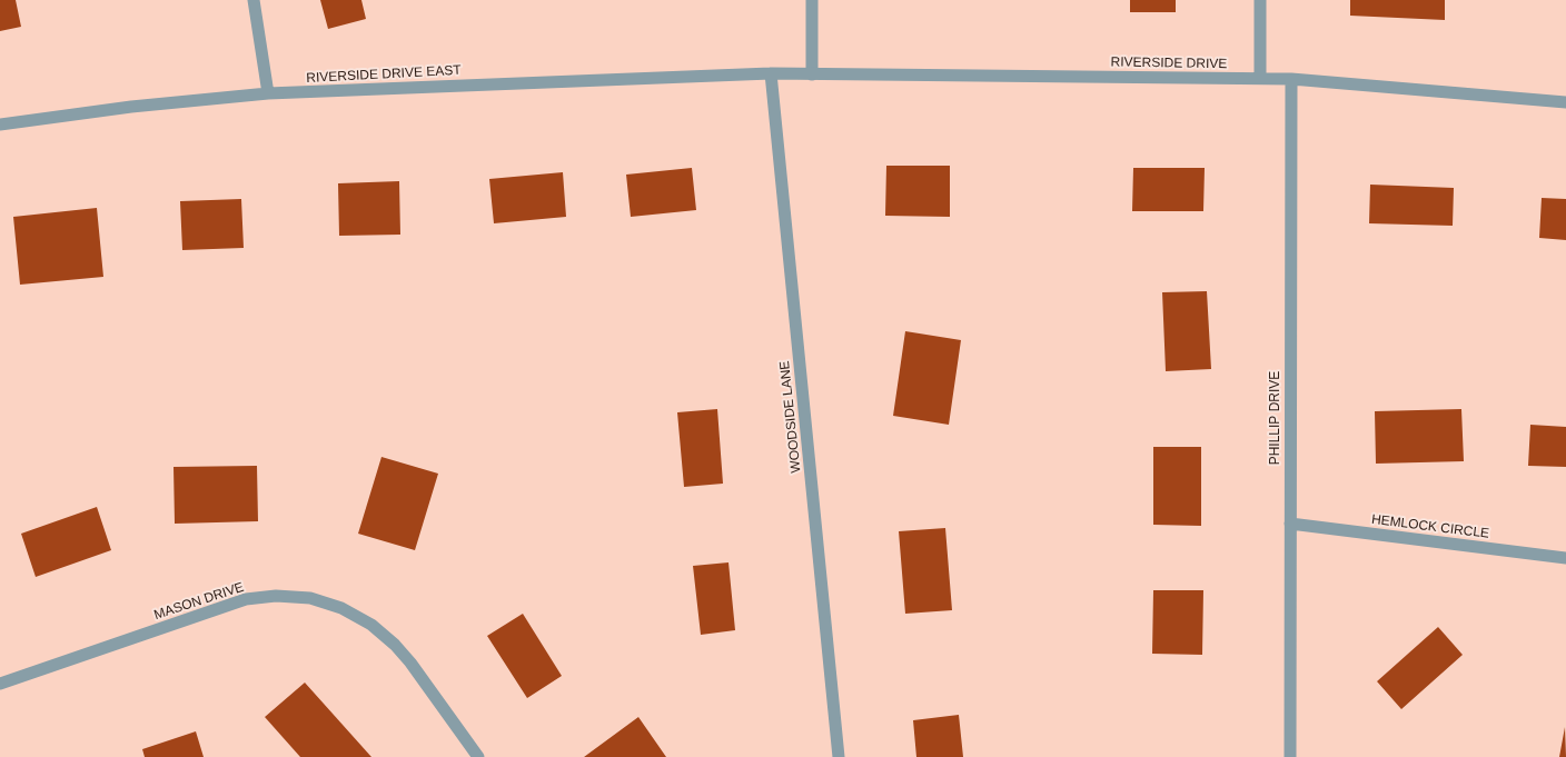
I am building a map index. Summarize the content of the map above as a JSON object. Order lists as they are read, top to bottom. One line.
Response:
{"streets":{"street":["RIVERSIDE DRIVE","RIVERSIDE DRIVE EAST","WOODSIDE LANE","PHILLIP DRIVE","HEMLOCK CIRCLE","MASON DRIVE"]},"crossings":[["RIVERSIDE DRIVE","RIVERSIDE DRIVE EAST"],["RIVERSIDE DRIVE","WOODSIDE LANE"],["RIVERSIDE DRIVE","PHILLIP DRIVE"],["RIVERSIDE DRIVE EAST","WOODSIDE LANE"],["PHILLIP DRIVE","HEMLOCK CIRCLE"]]}
